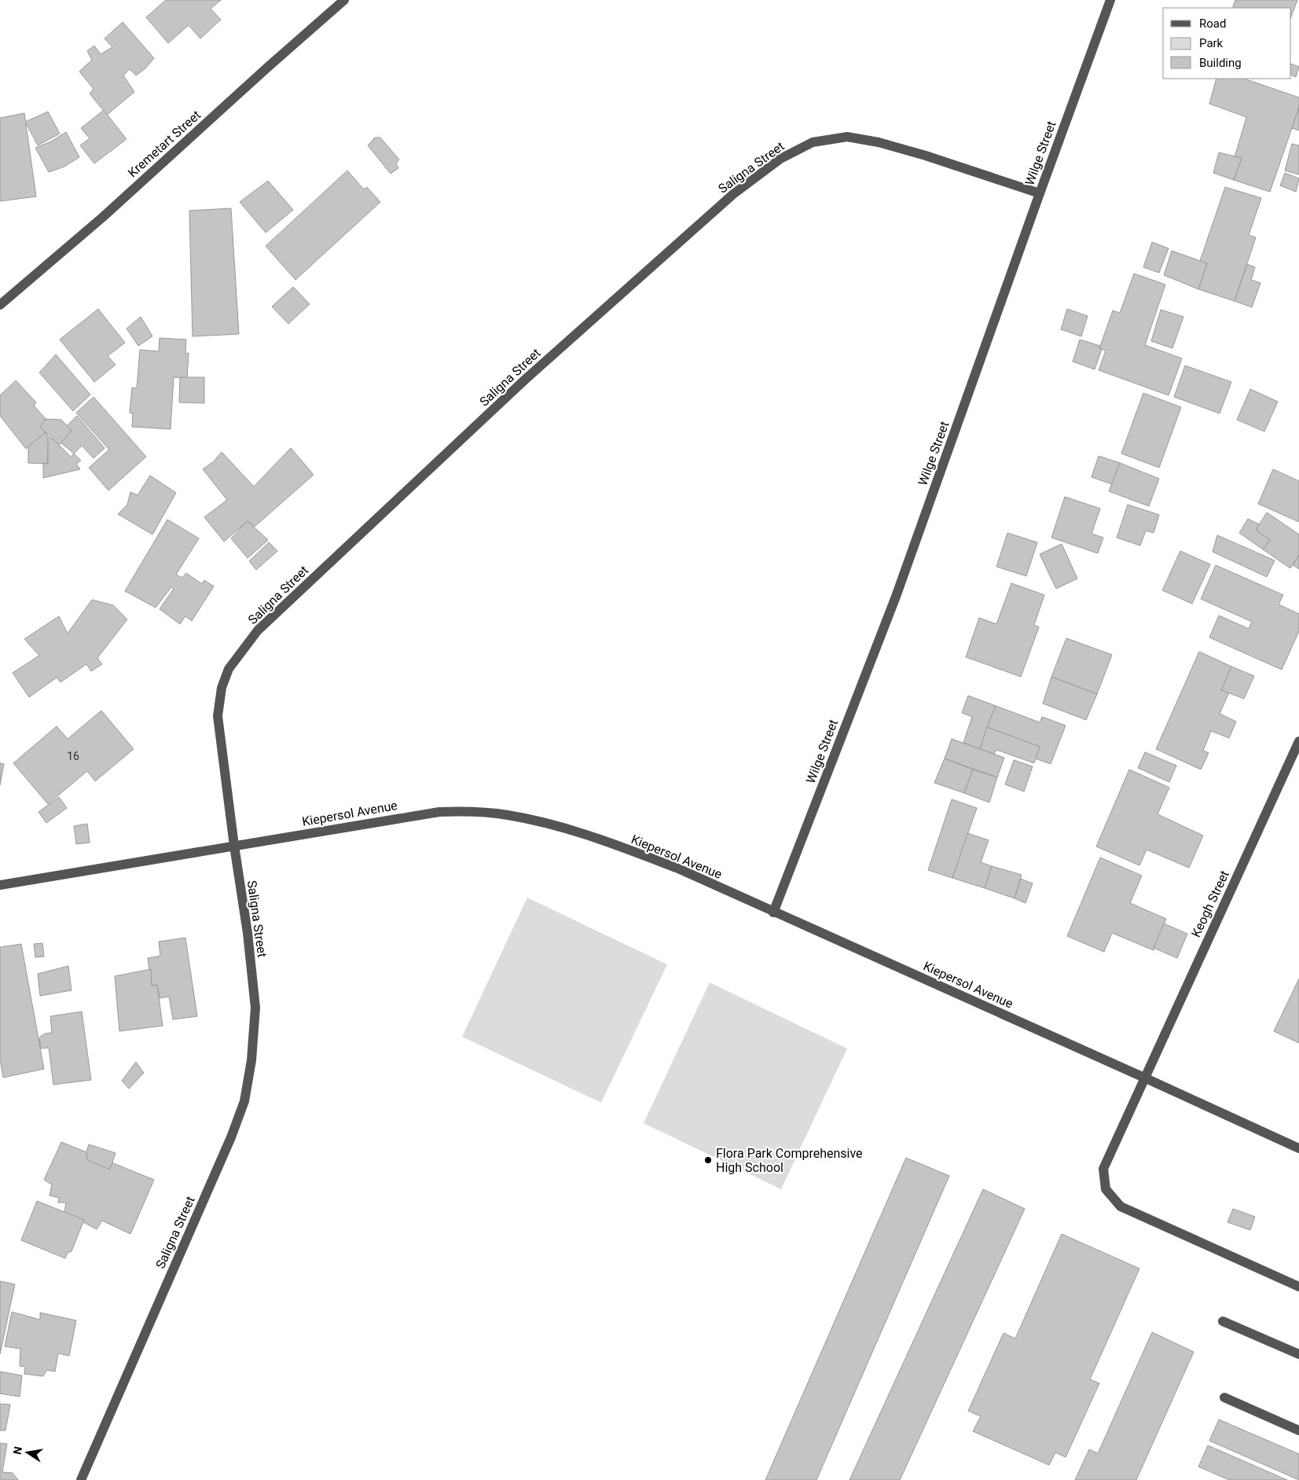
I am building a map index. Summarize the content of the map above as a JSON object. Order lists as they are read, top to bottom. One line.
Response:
{"streets":{"street":["Kremetart Street","Wilge Street","Saligna Street","Kiepersol Avenue","Keogh Street"]},"crossings":[["Wilge Street","Saligna Street"],["Wilge Street","Kiepersol Avenue"],["Saligna Street","Kiepersol Avenue"],["Kiepersol Avenue","Keogh Street"]],"places":["Flora Park Comprehensive High School"],"house_numbers":["16"],"legend":["Road","Park","Building"],"north":"left"}
